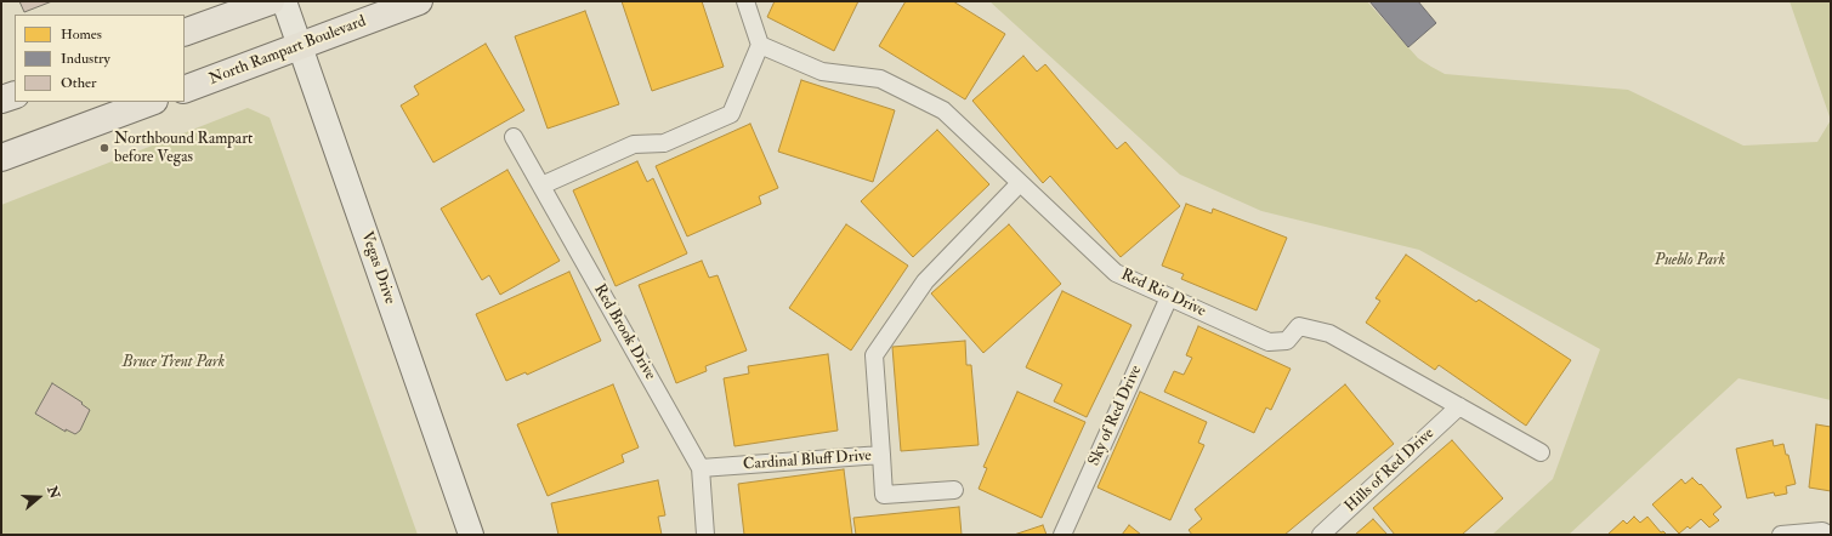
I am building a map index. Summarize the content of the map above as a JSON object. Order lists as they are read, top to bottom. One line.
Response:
{"streets":{"main road":["North Rampart Boulevard","Vegas Drive"],"street":["Red Rio Drive","Red Brook Drive","Sky of Red Drive","Cardinal Bluff Drive","Hills of Red Drive"]},"crossings":[["North Rampart Boulevard","Vegas Drive"],["Red Rio Drive","Sky of Red Drive"],["Red Rio Drive","Cardinal Bluff Drive"],["Red Rio Drive","Hills of Red Drive"],["Red Brook Drive","Cardinal Bluff Drive"]],"parks":["Pueblo Park","Bruce Trent Park"],"places":["Northbound Rampart before Vegas"],"legend":["Homes","Industry","Other"],"north":"right"}
